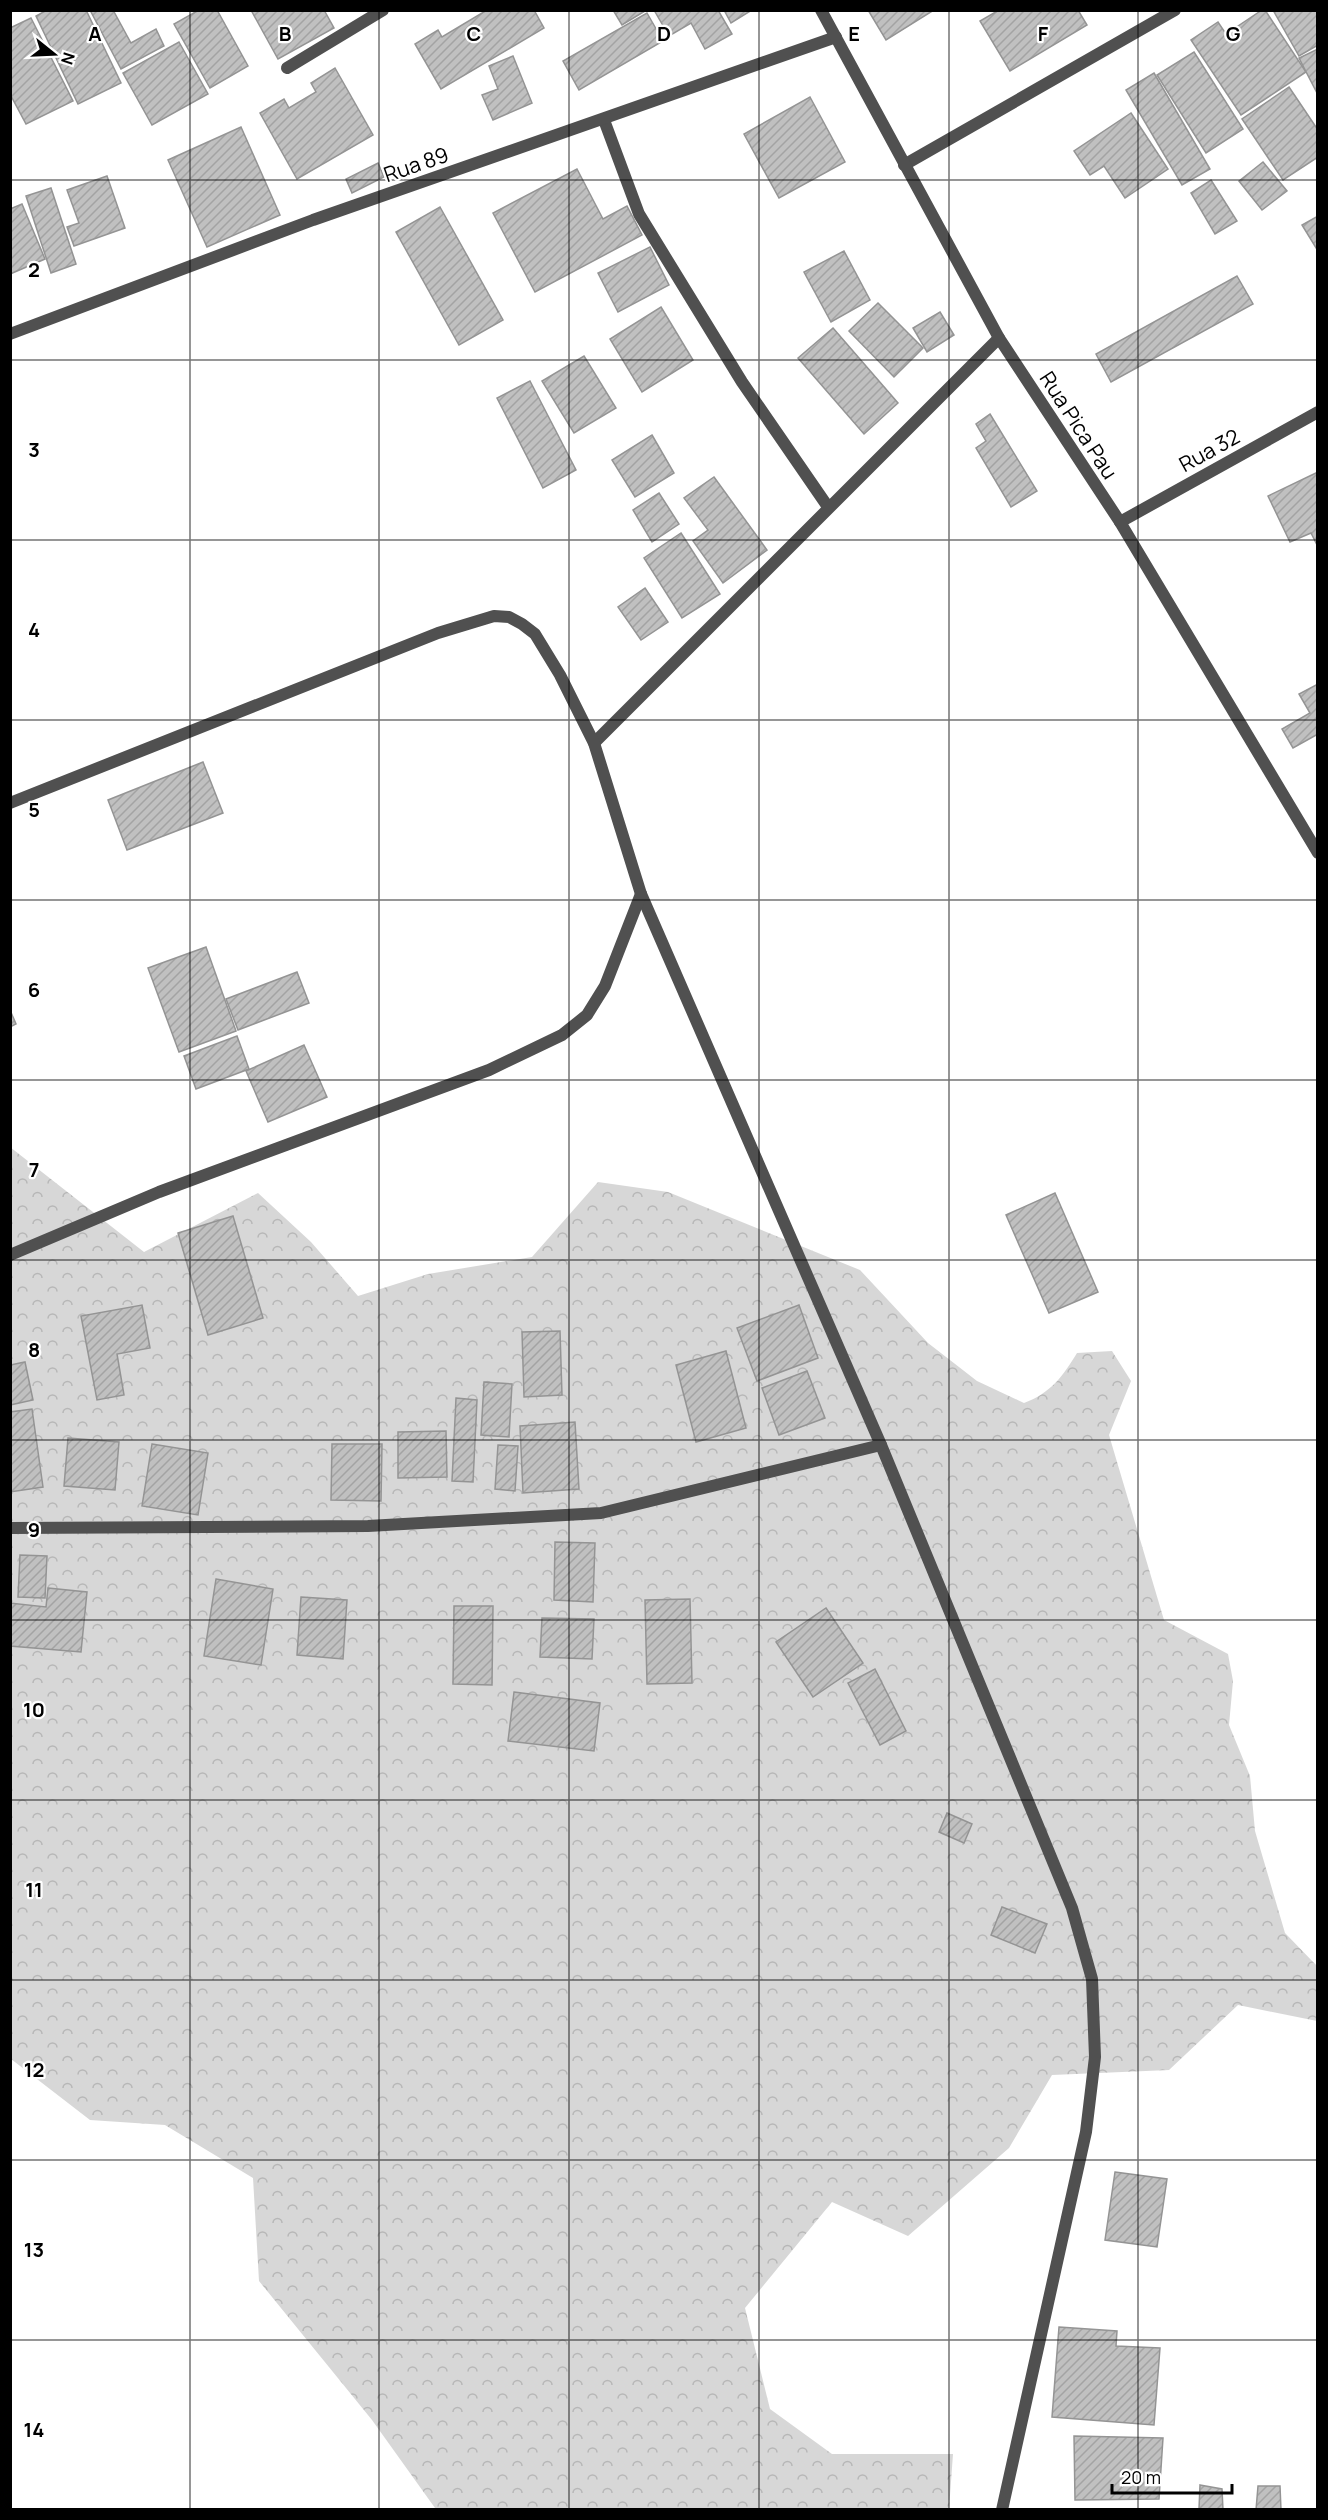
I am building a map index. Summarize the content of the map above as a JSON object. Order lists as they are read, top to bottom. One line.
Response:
{"streets":{"street":["Rua 89","Rua Pica Pau","Rua 32"]},"crossings":[["Rua 89","Rua Pica Pau"],["Rua Pica Pau","Rua 32"]],"scale_bar":"20 m","north":"right","grid":{"columns":["A","B","C","D","E","F","G"],"rows":["2","3","4","5","6","7","8","9","10","11","12","13","14"]}}
